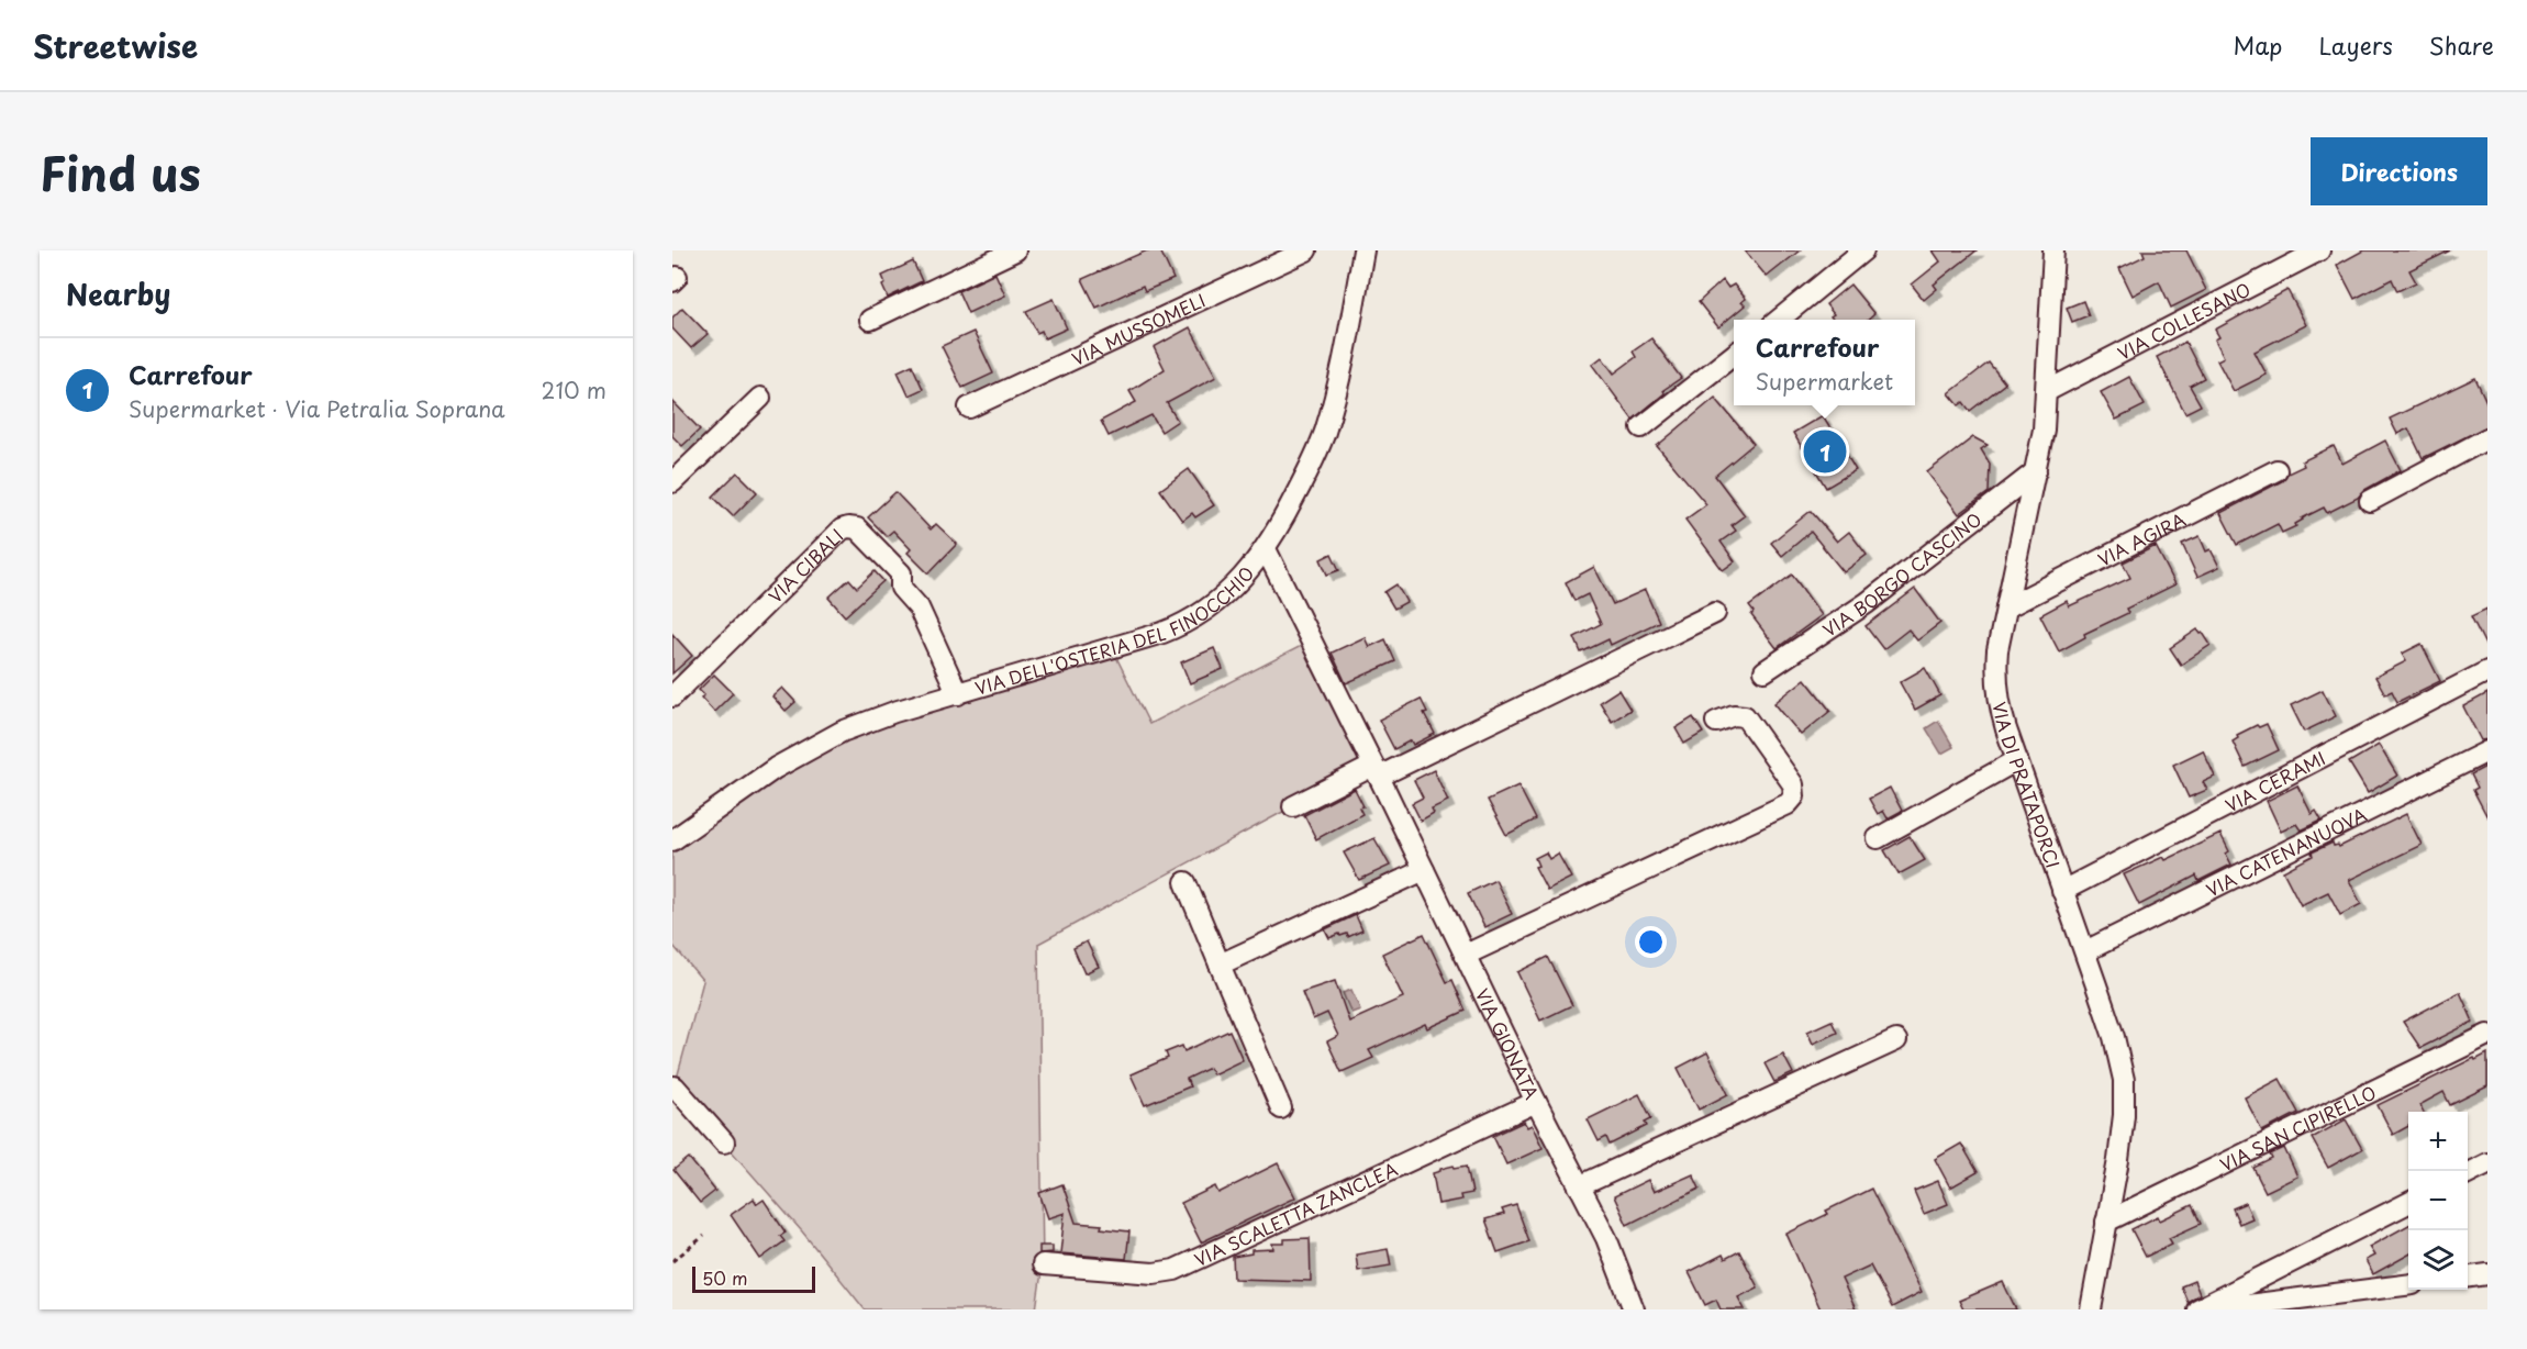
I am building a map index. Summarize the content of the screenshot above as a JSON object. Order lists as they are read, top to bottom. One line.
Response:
{"streets":{"street":["VIA COLLESANO","VIA MUSSOMELI","VIA AGIRA","VIA CIBALI","VIA BORGO CASCINO","VIA DELL'OSTERIA DEL FINOCCHIO","VIA CERAMI","VIA DI PRATAPORCI","VIA CATENANUOVA","VIA GIONATA","VIA SAN CIPIRELLO","VIA SCALETTA ZANCLEA"]},"crossings":[["VIA COLLESANO","VIA DI PRATAPORCI"],["VIA AGIRA","VIA DI PRATAPORCI"],["VIA CIBALI","VIA DELL'OSTERIA DEL FINOCCHIO"],["VIA BORGO CASCINO","VIA DI PRATAPORCI"],["VIA DELL'OSTERIA DEL FINOCCHIO","VIA GIONATA"],["VIA CERAMI","VIA DI PRATAPORCI"],["VIA DI PRATAPORCI","VIA CATENANUOVA"],["VIA DI PRATAPORCI","VIA SAN CIPIRELLO"],["VIA GIONATA","VIA SCALETTA ZANCLEA"]],"scale_bar":"50 m","page":{"header":"Streetwise","nav":["Map","Layers","Share"],"title":"Find us","buttons":"Directions","heading":"Nearby","popup":["Carrefour","Supermarket"],"list":[{"mark":"1","name":"Carrefour","note":"Supermarket · Via Petralia Soprana","value":"210 m"}],"pins":"1","map_buttons":["+","−"],"scale":"50 m"}}
